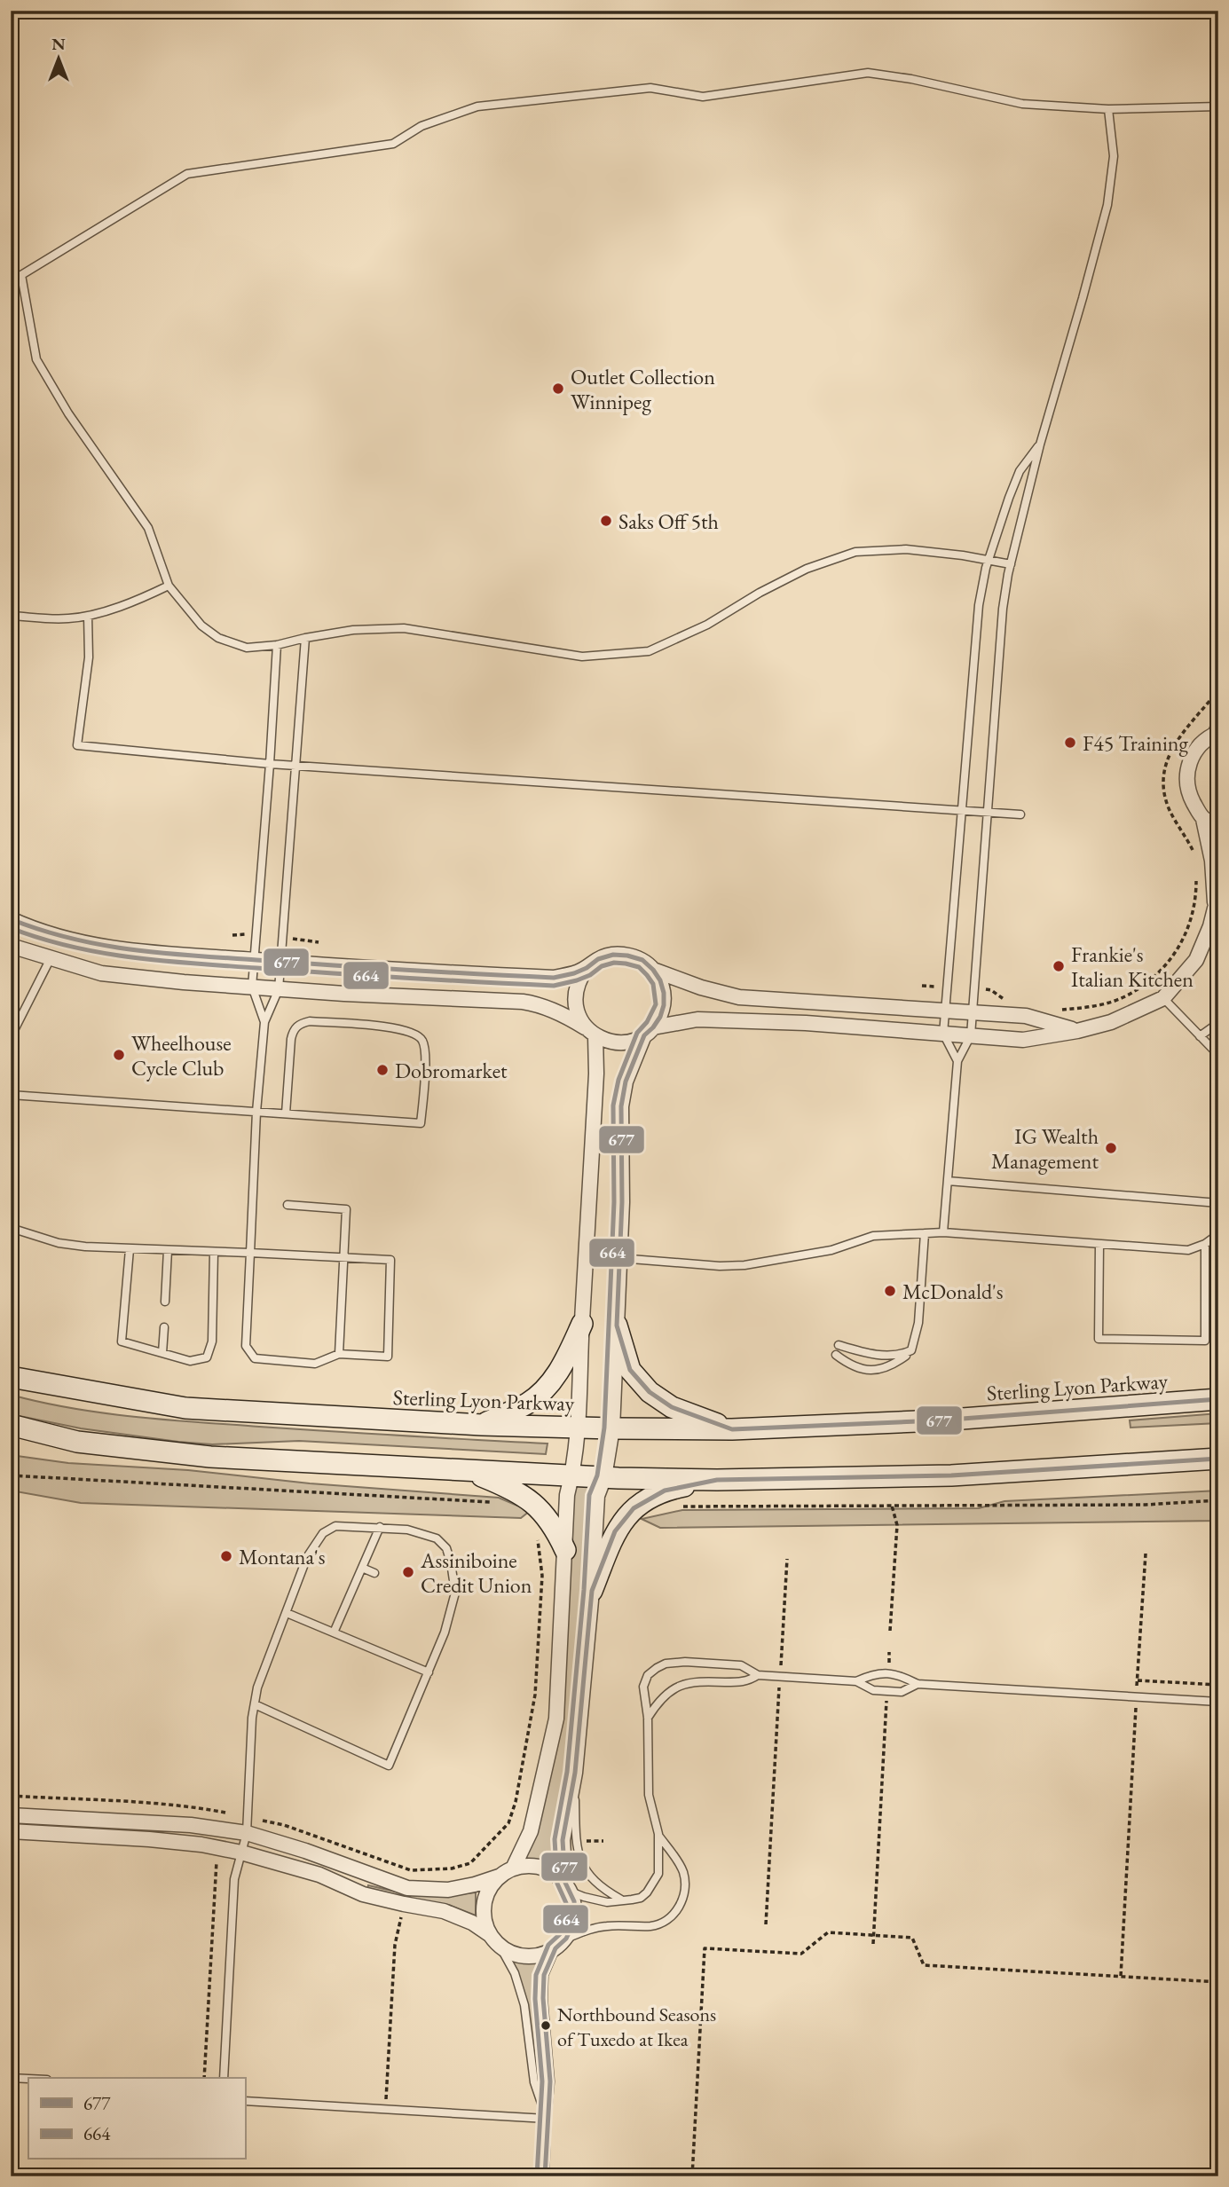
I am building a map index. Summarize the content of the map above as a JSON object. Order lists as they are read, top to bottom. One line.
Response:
{"streets":{"main road":["Sterling Lyon Parkway"]},"places":["Outlet Collection Winnipeg","Saks Off 5th","F45 Training","Frankie's Italian Kitchen","Wheelhouse Cycle Club","Dobromarket","IG Wealth Management","McDonald's","Montana's","Assiniboine Credit Union","Northbound Seasons of Tuxedo at Ikea"],"lines":["transit line 677","transit line 664"],"legend":["677","664"],"north":"top"}
